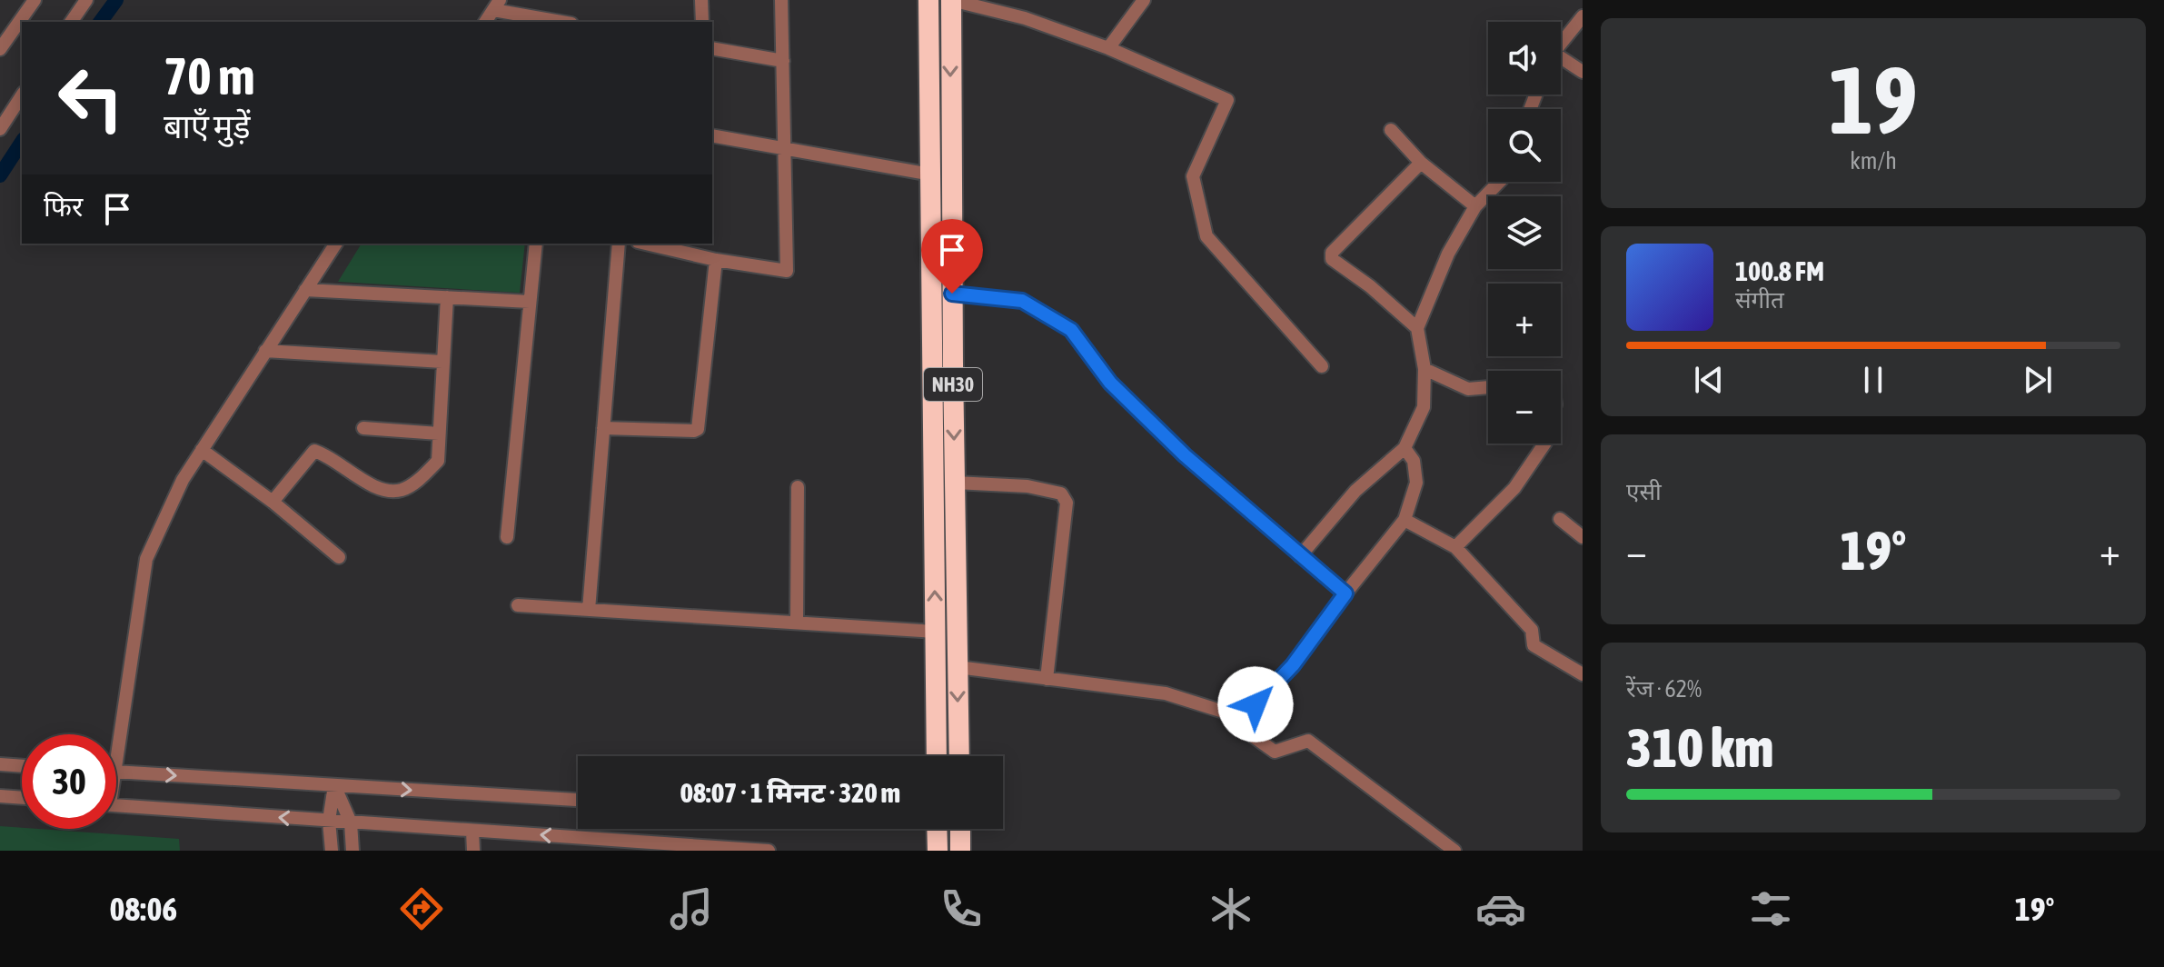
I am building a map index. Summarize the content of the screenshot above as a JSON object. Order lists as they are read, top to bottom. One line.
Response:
{"streets":{"highway":["NH30"]},"page":{"tile":[["19","km/h"],"एसी",["रेंज · 62%","310 km"]],"map_buttons":["+","−"],"turn":["70 m","बाएँ मुड़ें"],"then":"फिर","song":["100.8 FM","संगीत"],"heat":["−","19°","+"],"limit":"30","trip":"08:07 · 1 मिनट · 320 m","tabs":["08:06","19°"]}}
